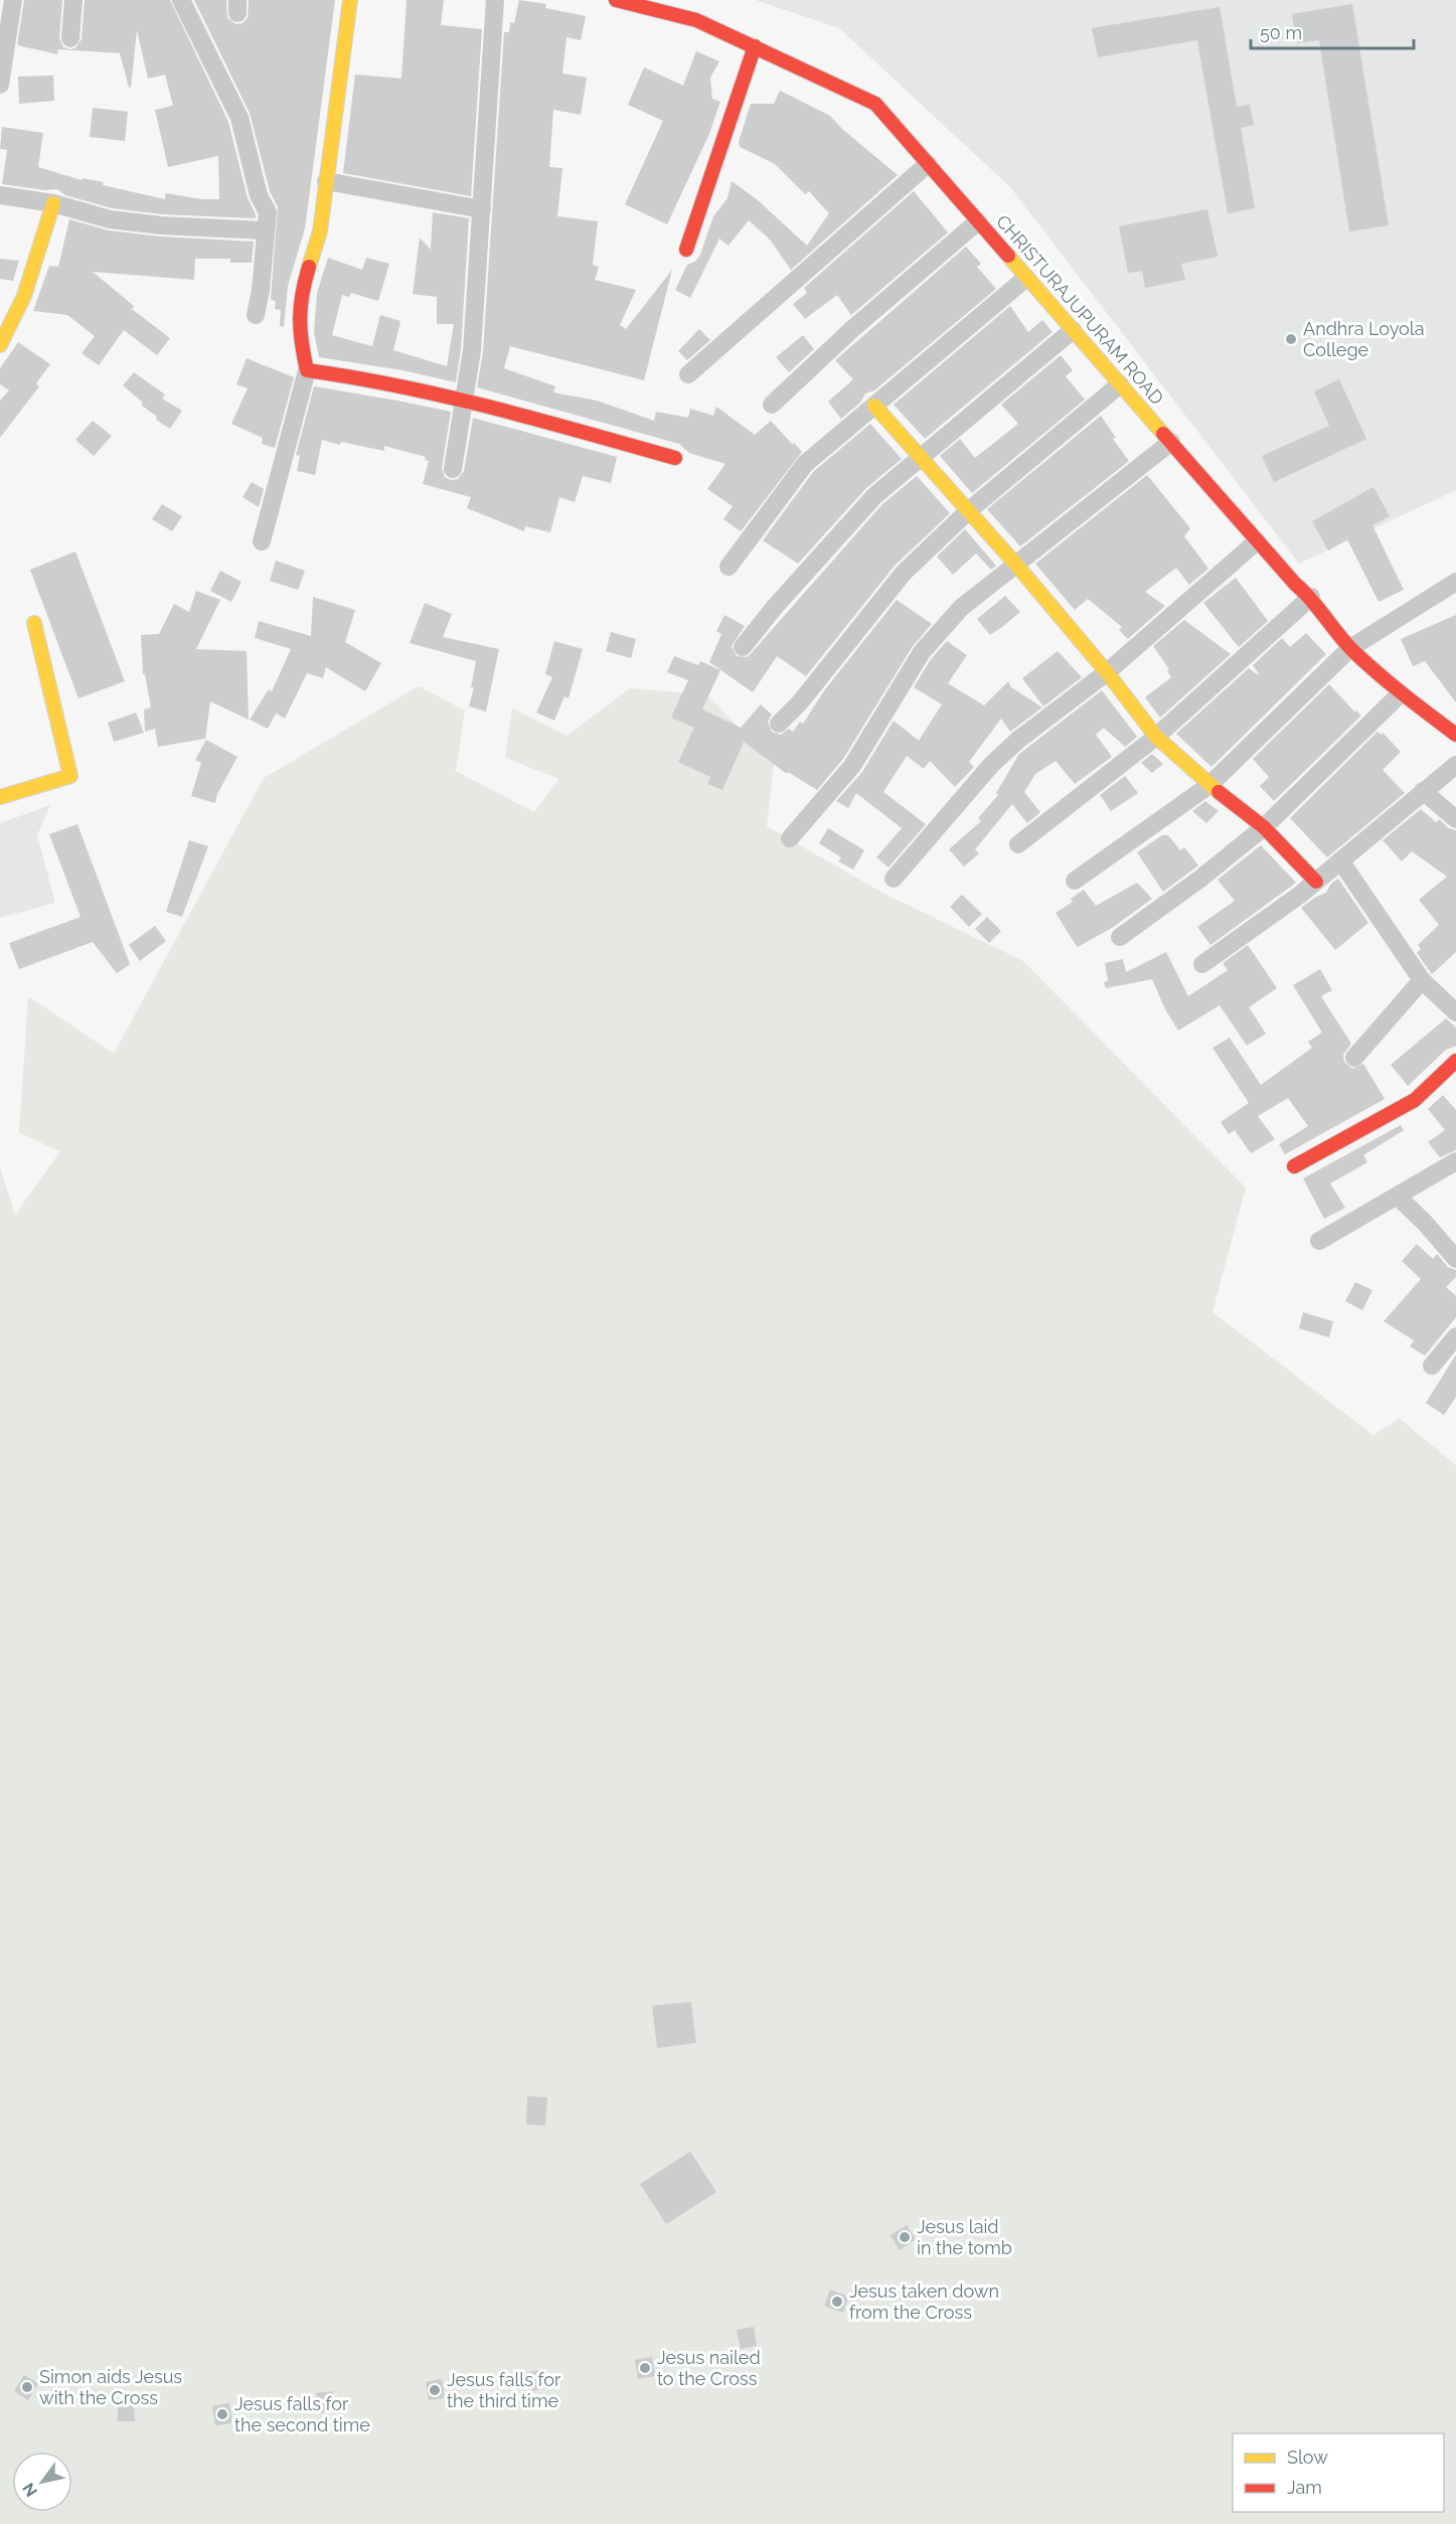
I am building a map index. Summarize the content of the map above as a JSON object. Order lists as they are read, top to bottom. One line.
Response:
{"streets":{"street":["CHRISTURAJUPURAM ROAD"]},"places":["Andhra Loyola College","Jesus laid in the tomb","Jesus taken down from the Cross","Jesus nailed to the Cross","Simon aids Jesus with the Cross","Jesus falls for the third time","Jesus falls for the second time"],"legend":["Slow","Jam"],"scale_bar":"50 m","north":"bottom left"}
